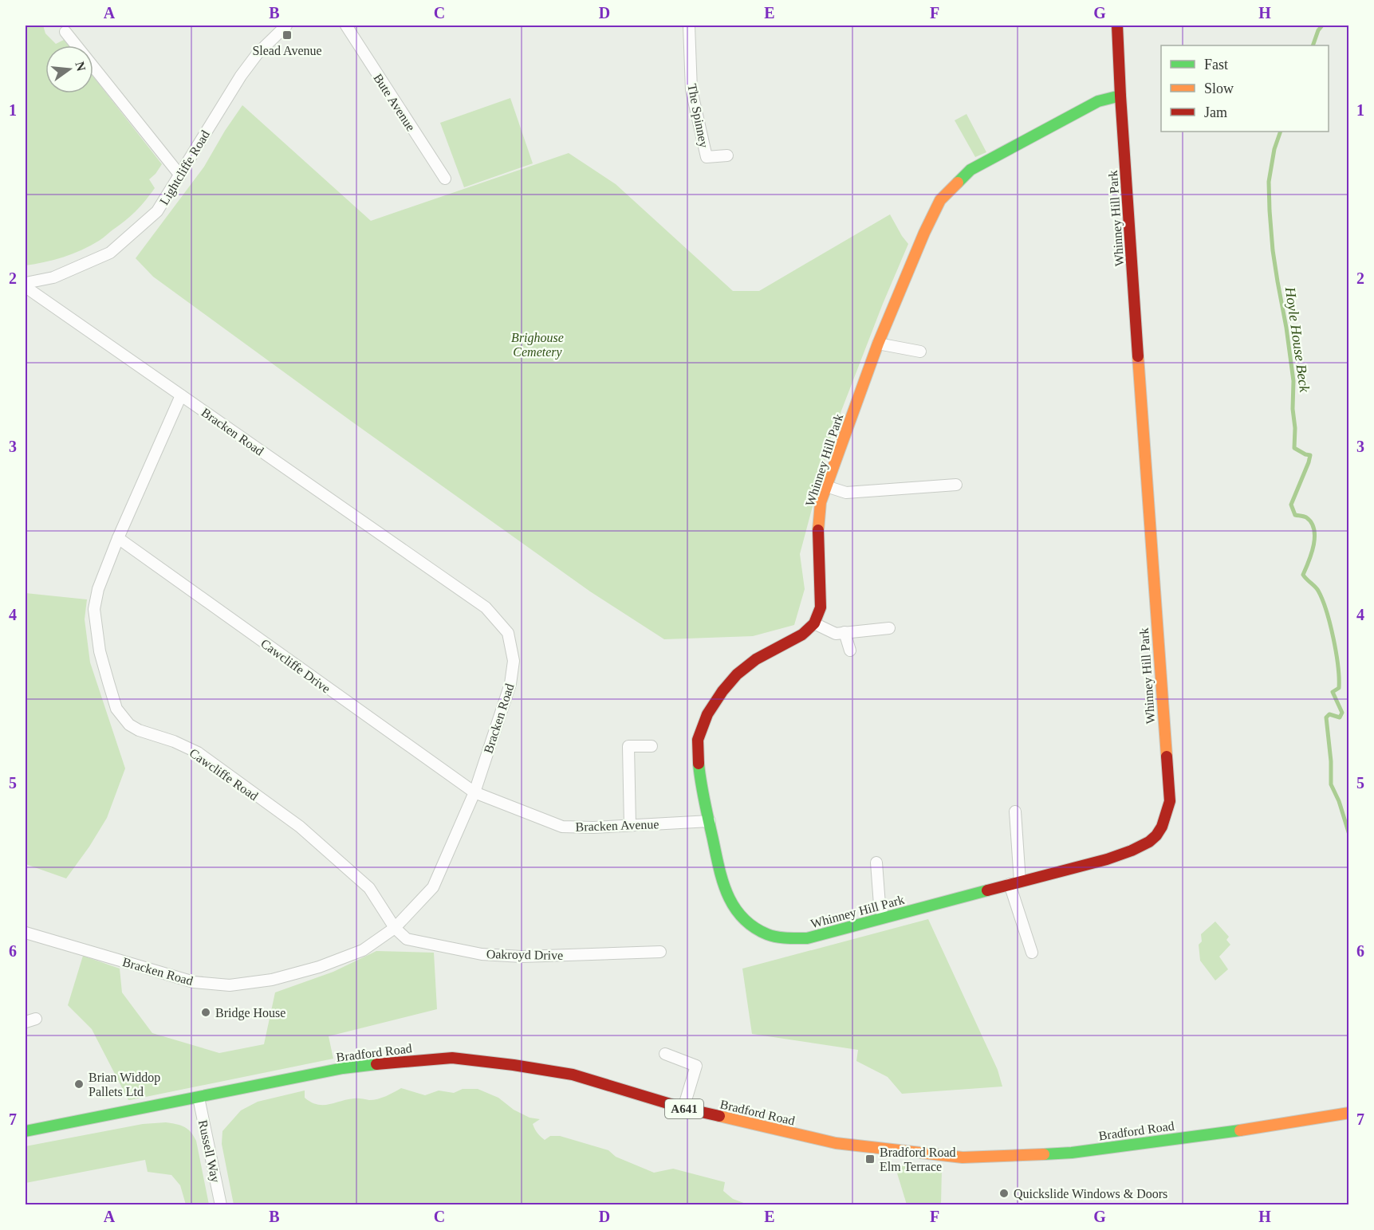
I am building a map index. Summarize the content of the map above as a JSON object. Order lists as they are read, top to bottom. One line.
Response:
{"streets":{"street":["Bute Avenue","The Spinney","Lightcliffe Road","Whinney Hill Park","Bracken Road","Cawcliffe Drive","Cawcliffe Road","Bracken Avenue","Oakroyd Drive","Bradford Road","A641","Russell Way"]},"crossings":[["Whinney Hill Park","Bracken Avenue"],["Bracken Road","Cawcliffe Drive"],["Bracken Road","Cawcliffe Road"],["Bracken Road","Bracken Avenue"],["Bracken Road","Oakroyd Drive"],["Cawcliffe Drive","Cawcliffe Road"],["Cawcliffe Drive","Bracken Avenue"],["Cawcliffe Road","Oakroyd Drive"],["Bradford Road","Russell Way"]],"water":["Hoyle House Beck"],"parks":["Brighouse Cemetery"],"places":{"transit":["Slead Avenue","Bradford Road Elm Terrace"],"other":["Bridge House","Brian Widdop Pallets Ltd","Quickslide Windows & Doors"]},"legend":["Fast","Slow","Jam"],"north":"right","grid":{"columns":["A","B","C","D","E","F","G","H"],"rows":["1","2","3","4","5","6","7"]}}
